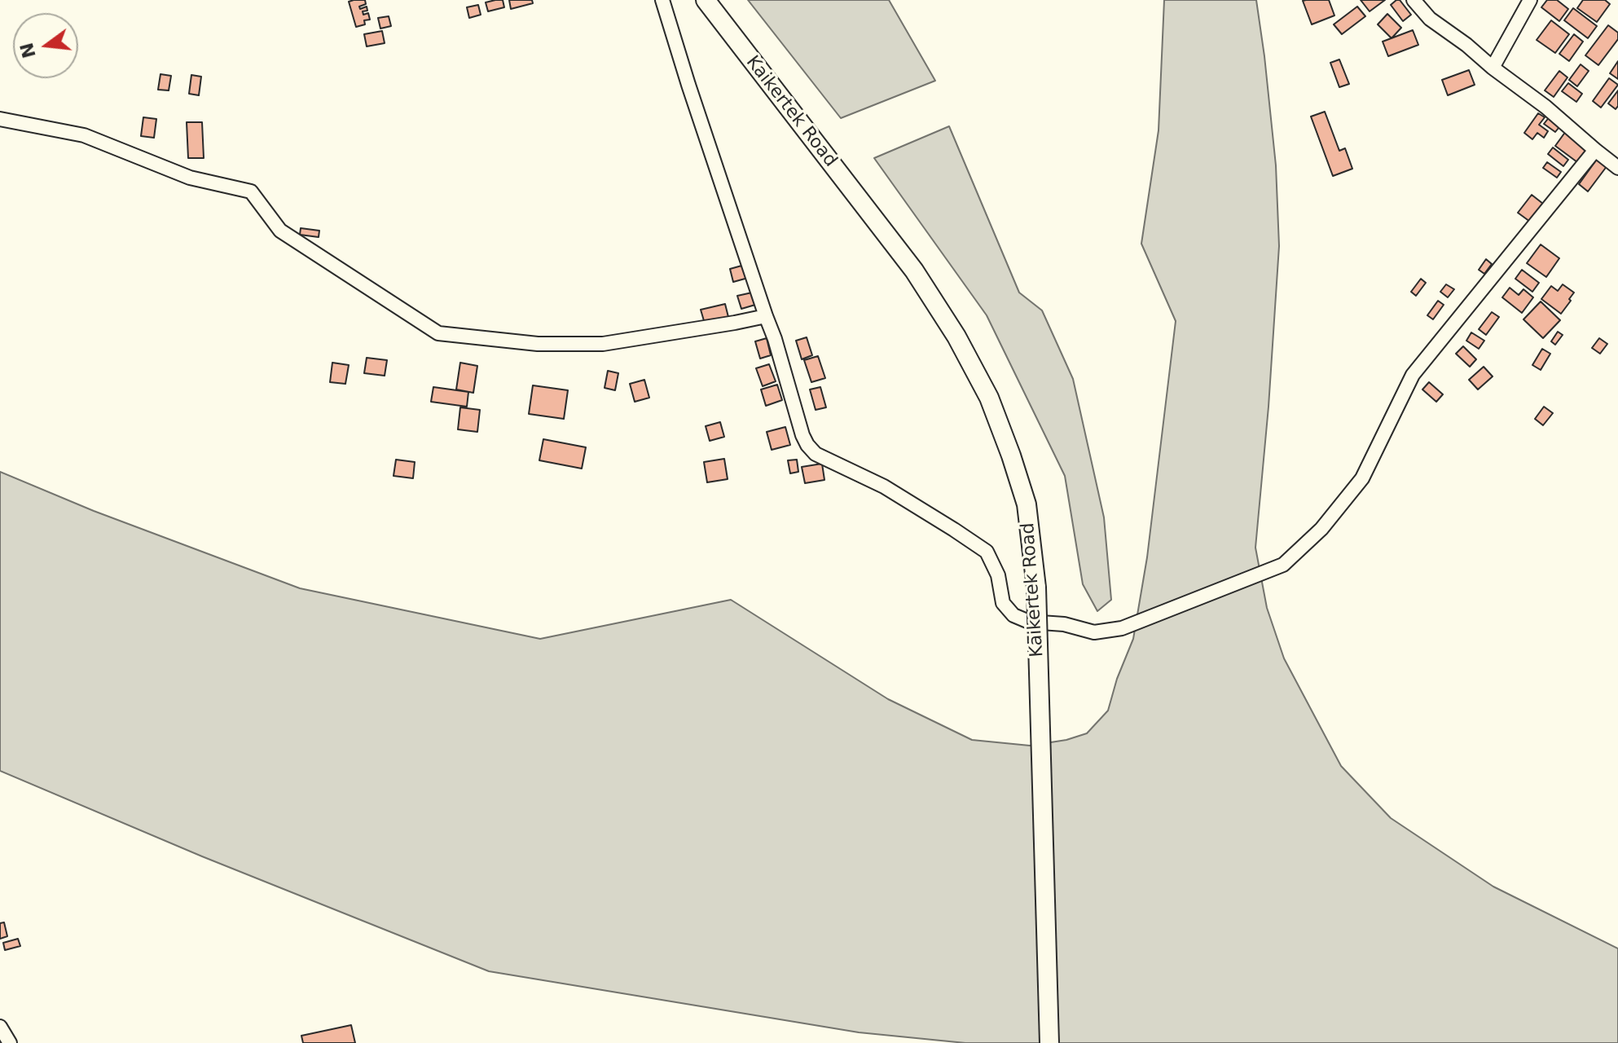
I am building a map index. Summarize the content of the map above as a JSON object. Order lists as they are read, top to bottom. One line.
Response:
{"streets":{"main road":["Kaikertek Road"]},"north":"left"}
